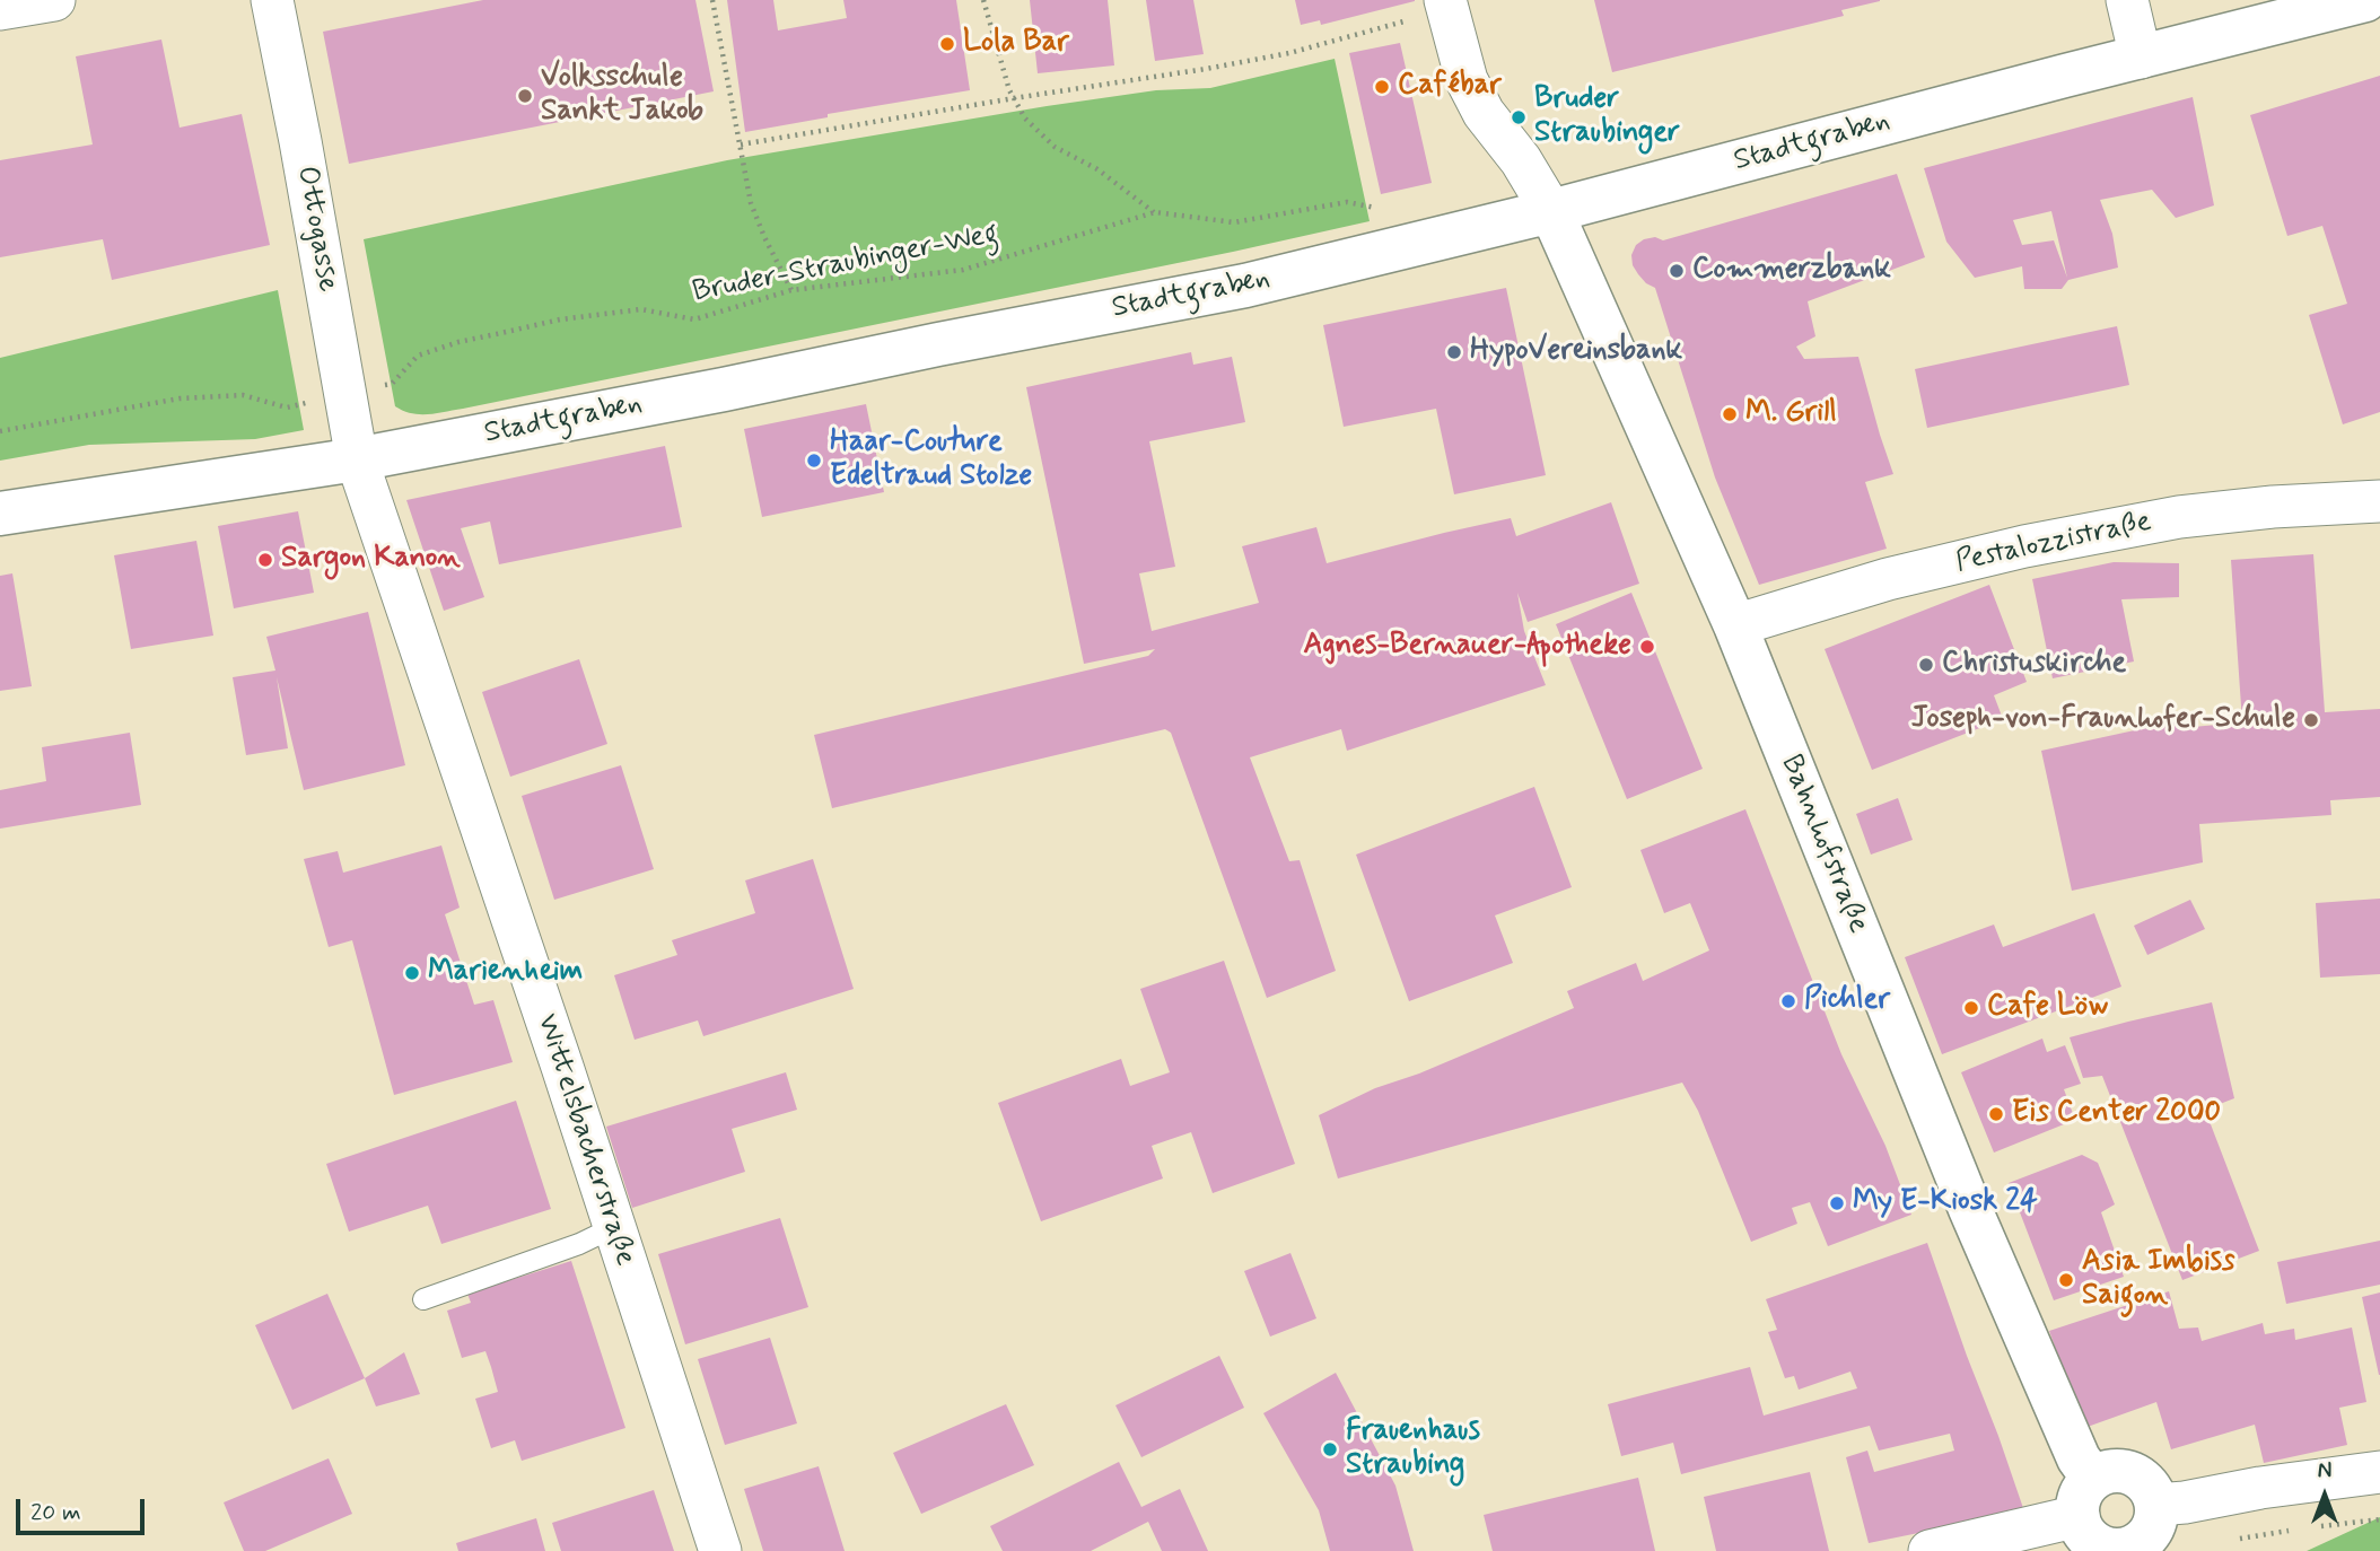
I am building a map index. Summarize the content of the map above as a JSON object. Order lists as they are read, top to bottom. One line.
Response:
{"streets":{"main road":["Stadtgraben","Bahnhofstraße"],"street":["Ottogasse","Pestalozzistraße","Wittelsbacherstraße"],"path":["Bruder-Straubinger-Weg"]},"crossings":[["Stadtgraben","Ottogasse"],["Stadtgraben","Bahnhofstraße"],["Stadtgraben","Wittelsbacherstraße"],["Ottogasse","Bruder-Straubinger-Weg"],["Ottogasse","Wittelsbacherstraße"],["Pestalozzistraße","Bahnhofstraße"]],"places":["Lola Bar","Cafébar","Volksschule Sankt Jakob","Bruder Straubinger","Commerzbank","HypoVereinsbank","M. Grill","Haar-Couture Edeltraud Stolze","Sargon Kanon","Agnes-Bernauer-Apotheke","Christuskirche","Joseph-von-Fraunhofer-Schule","Marienheim","Pichler","Cafe Löw","Eis Center 2000","My E-Kiosk 24","Asia Imbiss Saigon","Frauenhaus Straubing"],"scale_bar":"20 m","north":"top"}
